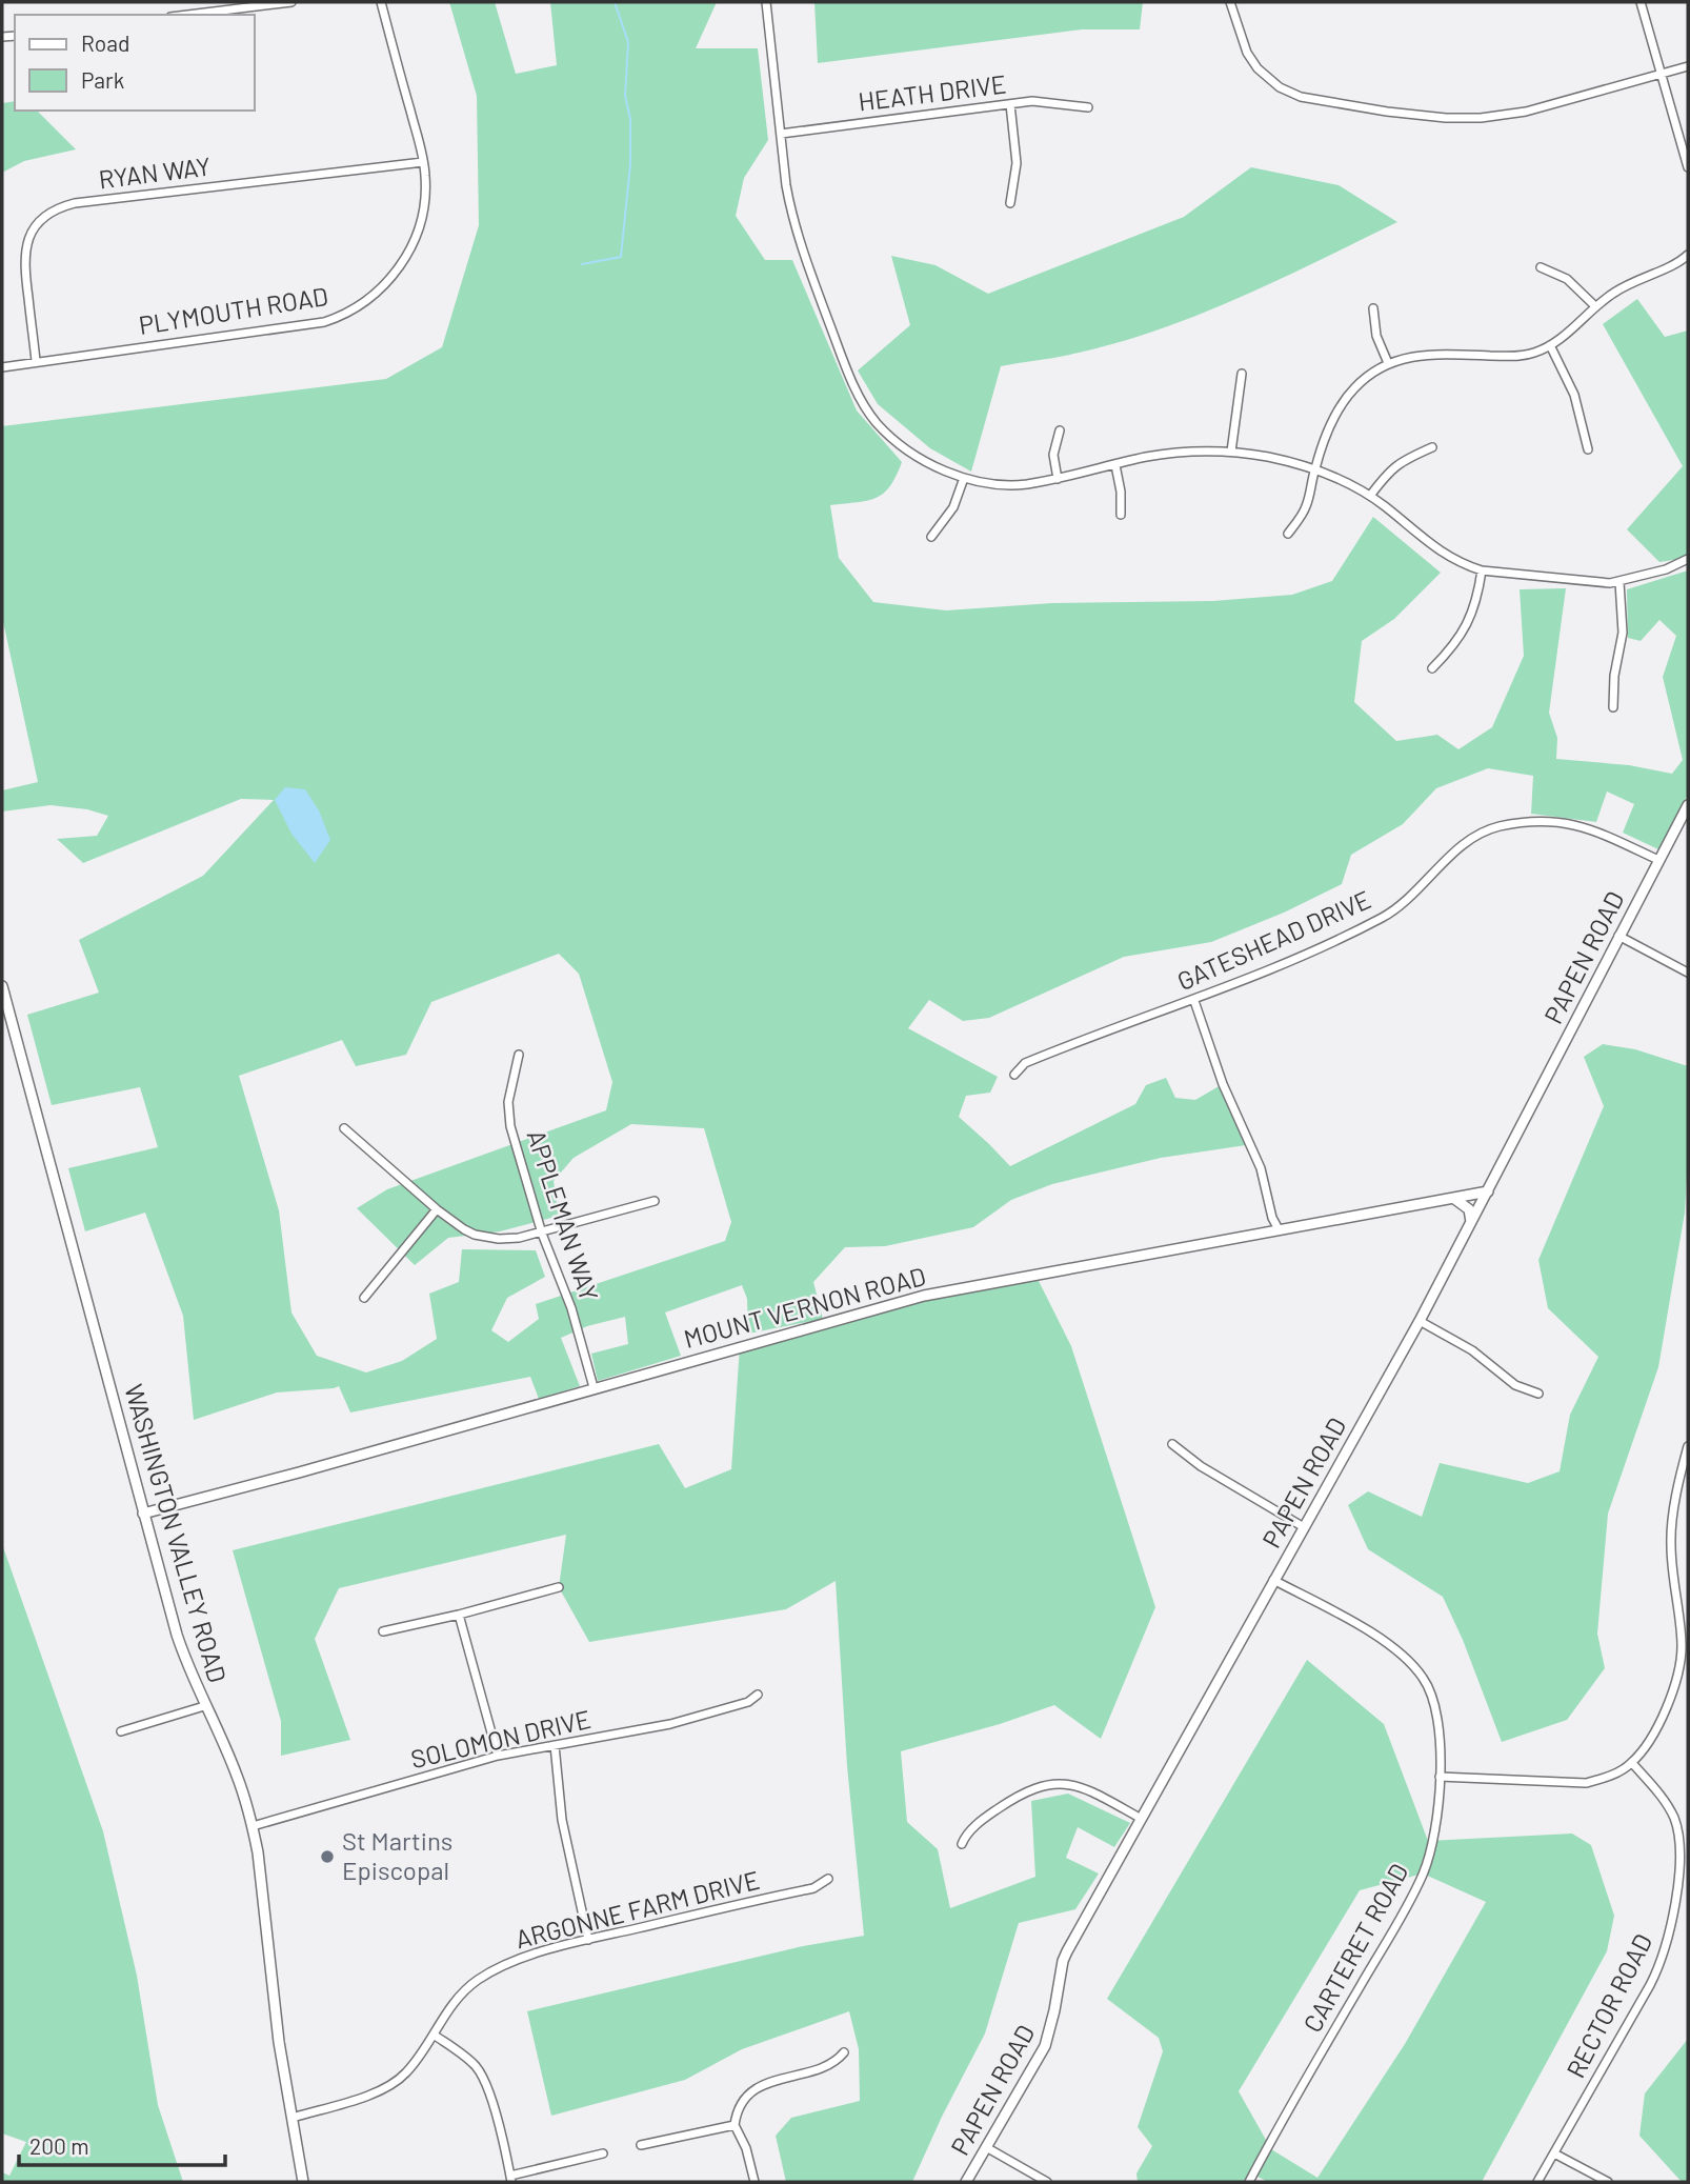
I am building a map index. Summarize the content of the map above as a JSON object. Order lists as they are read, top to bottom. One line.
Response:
{"streets":{"street":["HEATH DRIVE","RYAN WAY","PLYMOUTH ROAD","GATESHEAD DRIVE","PAPEN ROAD","APPLEMAN WAY","MOUNT VERNON ROAD","WASHINGTON VALLEY ROAD","SOLOMON DRIVE","ARGONNE FARM DRIVE","CARTERET ROAD","RECTOR ROAD"]},"crossings":[["RYAN WAY","PLYMOUTH ROAD"],["GATESHEAD DRIVE","PAPEN ROAD"],["PAPEN ROAD","MOUNT VERNON ROAD"],["PAPEN ROAD","CARTERET ROAD"],["APPLEMAN WAY","MOUNT VERNON ROAD"],["MOUNT VERNON ROAD","WASHINGTON VALLEY ROAD"],["WASHINGTON VALLEY ROAD","SOLOMON DRIVE"],["WASHINGTON VALLEY ROAD","ARGONNE FARM DRIVE"]],"places":["St Martins Episcopal"],"legend":["Road","Park"],"scale_bar":"200 m"}
